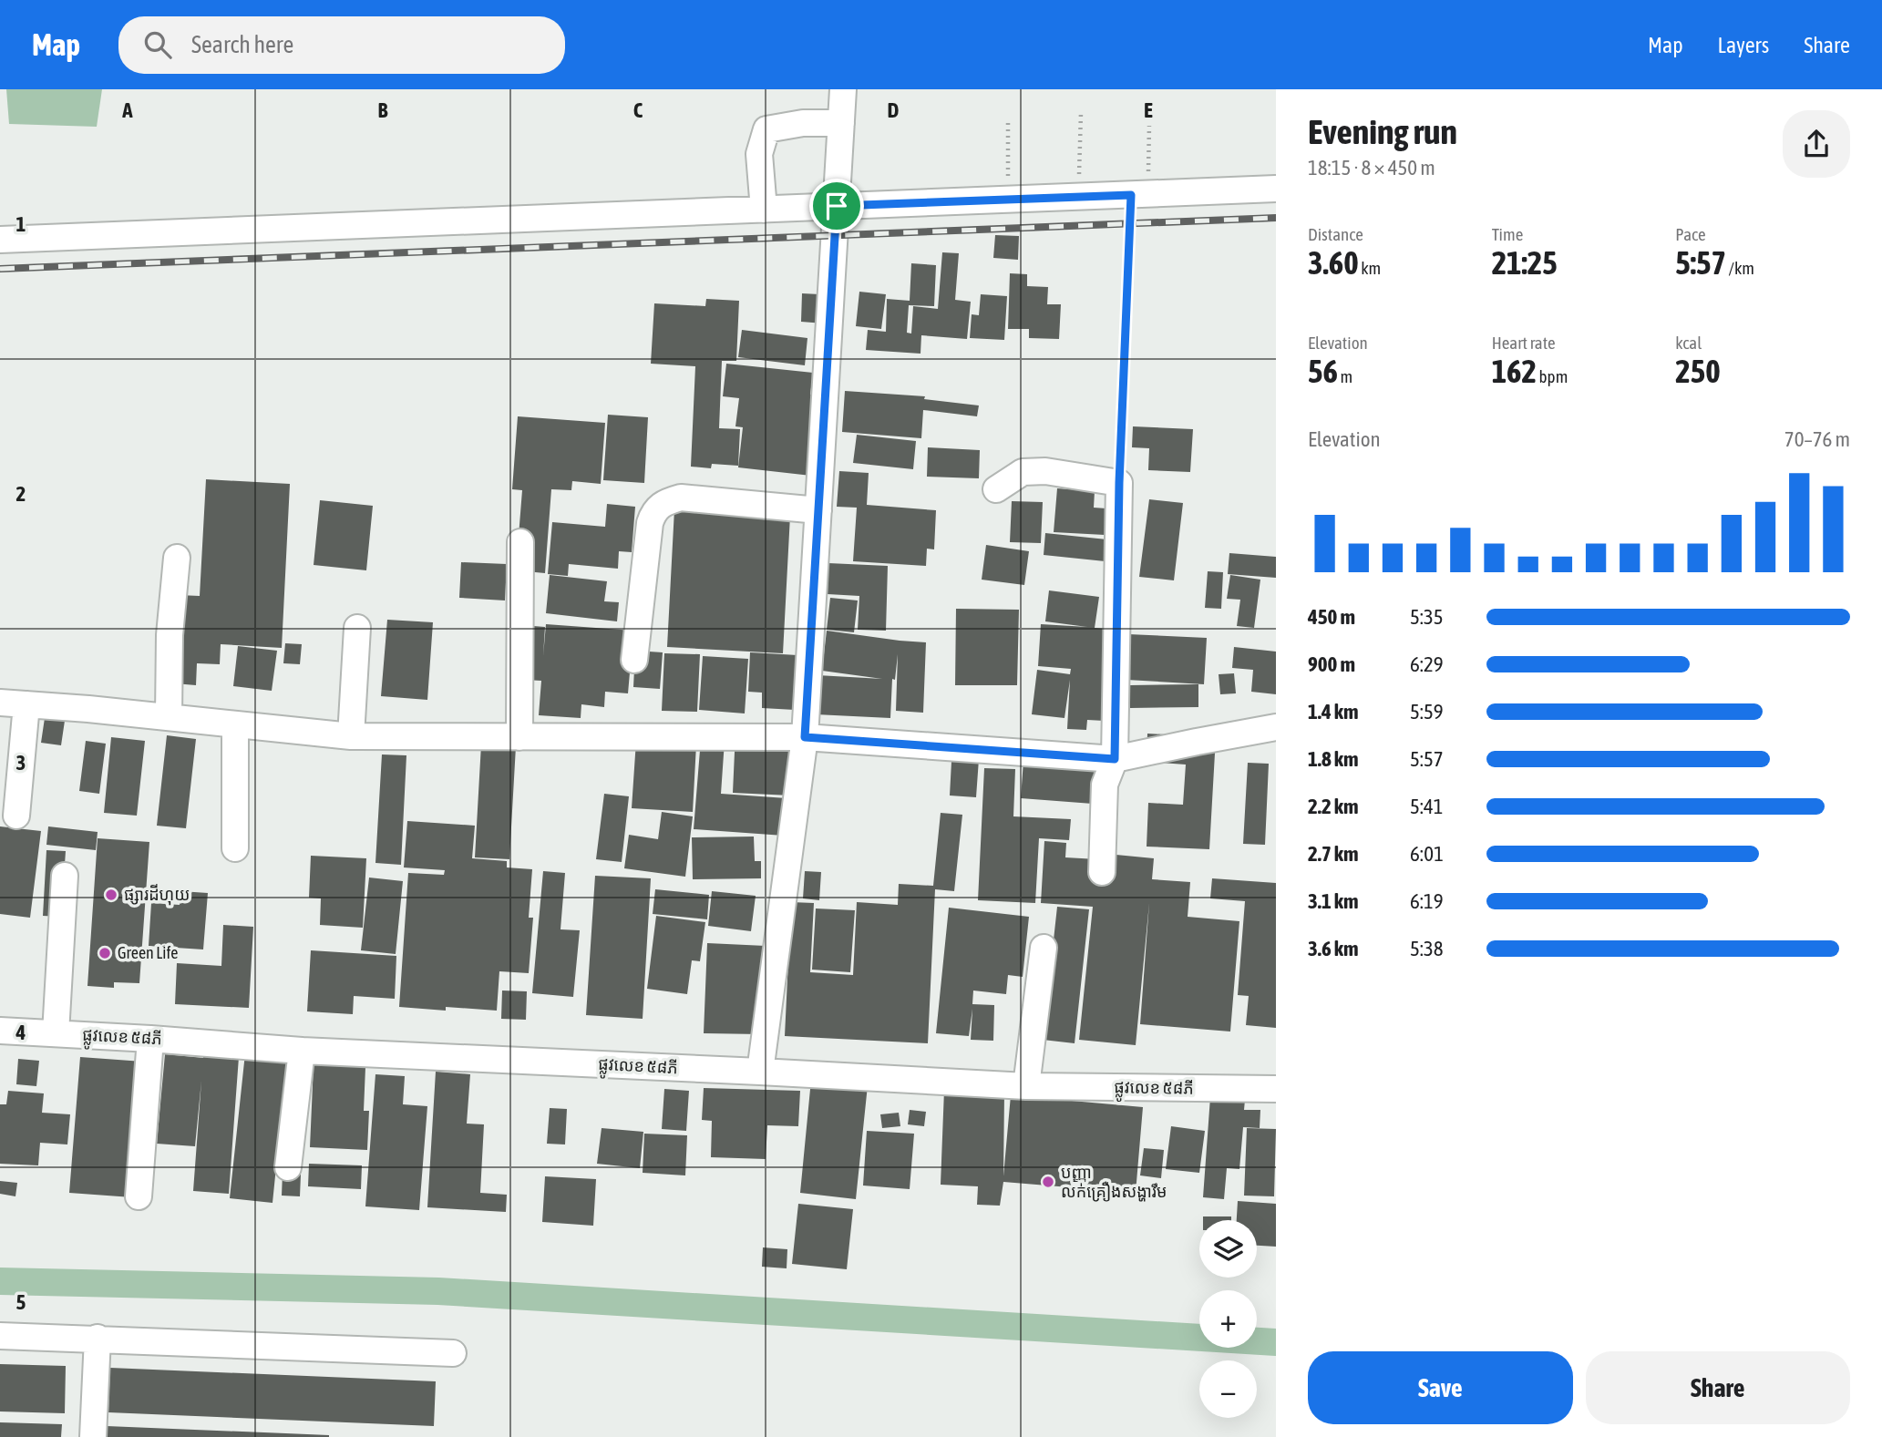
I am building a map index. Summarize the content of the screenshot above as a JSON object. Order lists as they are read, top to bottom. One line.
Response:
{"streets":{"street":["ផ្លូវលេខ ៥៨ភី"]},"places":["ផ្សារដីហុយ","Green Life","បញ្ញា លក់គ្រឿងសង្ហារឹម"],"page":{"header":"Map","search":"Search here","nav":["Map","Layers","Share"],"heading":["Evening run","18:15 · 8 × 450 m"],"stats":[["Distance","3.60 km"],["Time","21:25"],["Pace","5:57 /km"],["Elevation","56 m"],["Heart rate","162 bpm"],["kcal","250"]],"chart":["Elevation","70–76 m"],"list":[{"name":"450 m","note":"5:35"},{"name":"900 m","note":"6:29"},{"name":"1.4 km","note":"5:59"},{"name":"1.8 km","note":"5:57"},{"name":"2.2 km","note":"5:41"},{"name":"2.7 km","note":"6:01"},{"name":"3.1 km","note":"6:19"},{"name":"3.6 km","note":"5:38"}],"map_buttons":["+","−"],"buttons":["Save","Share"]},"grid":{"columns":["A","B","C","D","E"],"rows":["1","2","3","4","5"]}}
